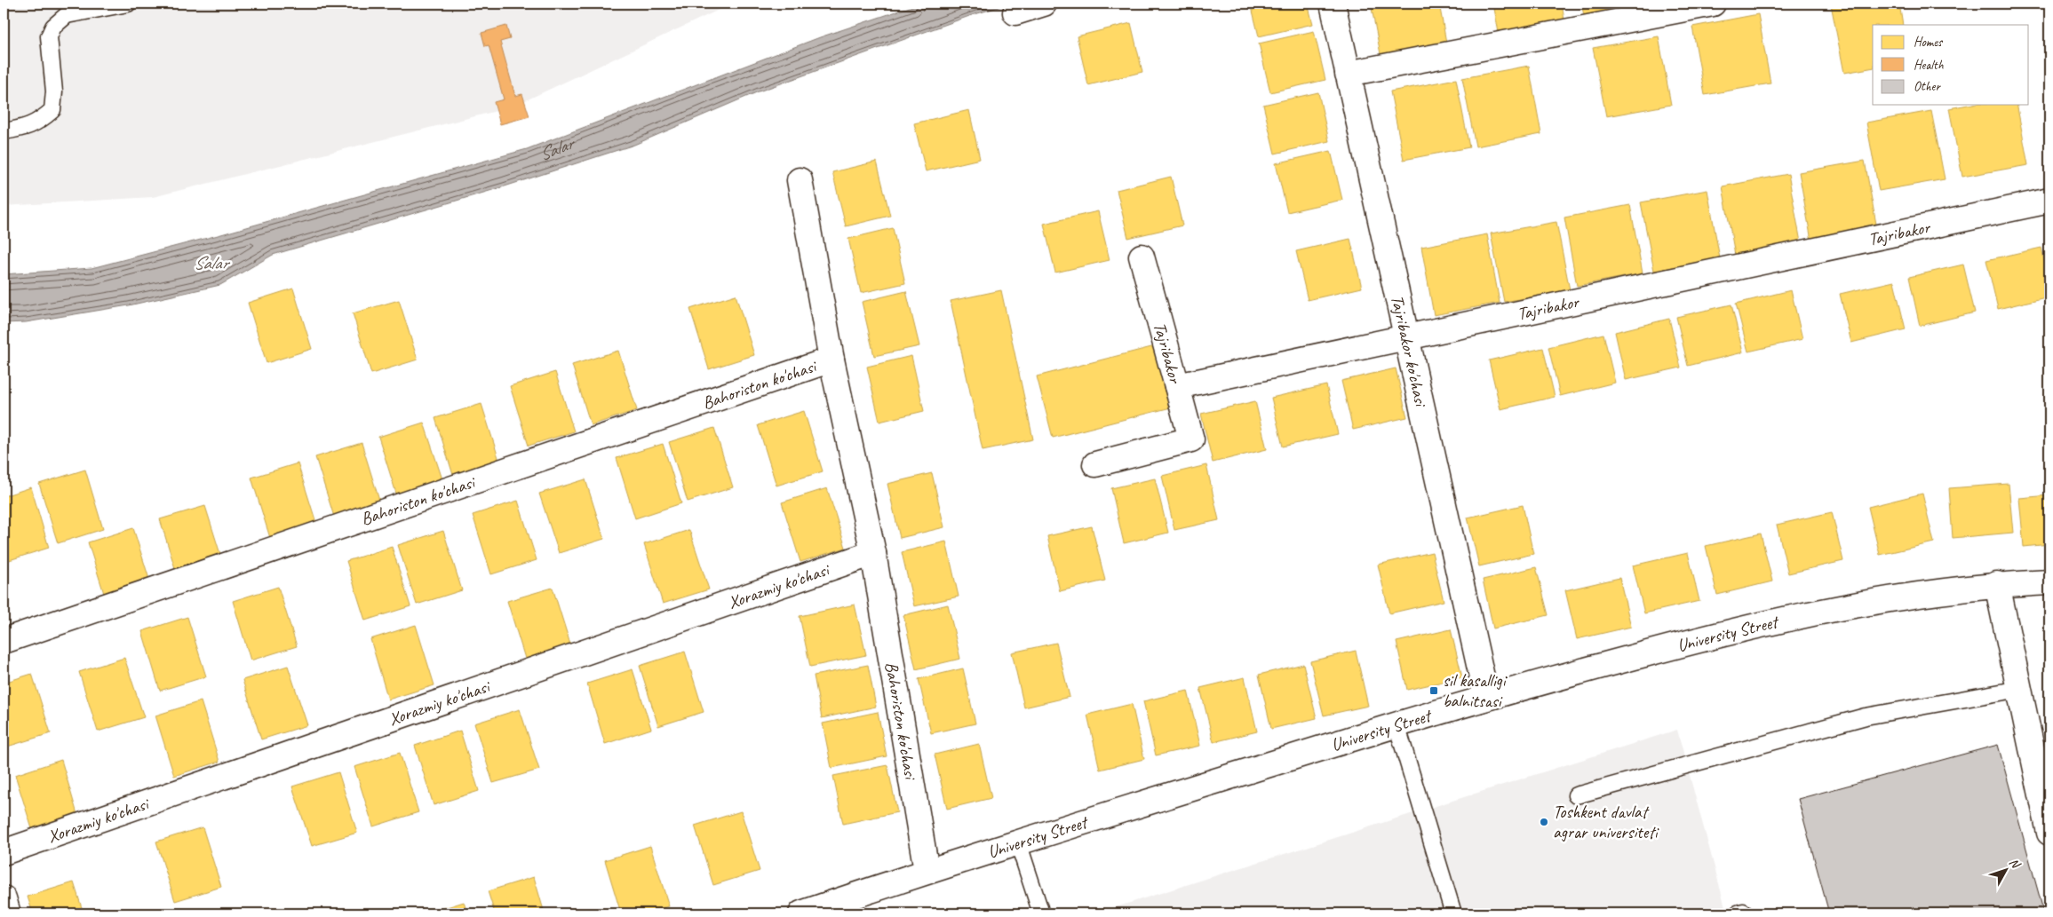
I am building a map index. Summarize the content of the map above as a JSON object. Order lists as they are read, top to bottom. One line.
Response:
{"streets":{"street":["Tajribakor","Tajribakor ko'chasi","Bahoriston ko'chasi","Xorazmiy ko'chasi","University Street"]},"crossings":[["Tajribakor","Tajribakor ko'chasi"],["Tajribakor ko'chasi","University Street"],["Bahoriston ko'chasi","Xorazmiy ko'chasi"],["Bahoriston ko'chasi","University Street"]],"water":["Salar"],"places":{"transit":["sil kasalligi balnitsasi"],"other":["Toshkent davlat agrar universiteti"]},"legend":["Homes","Health","Other"],"north":"top right"}
